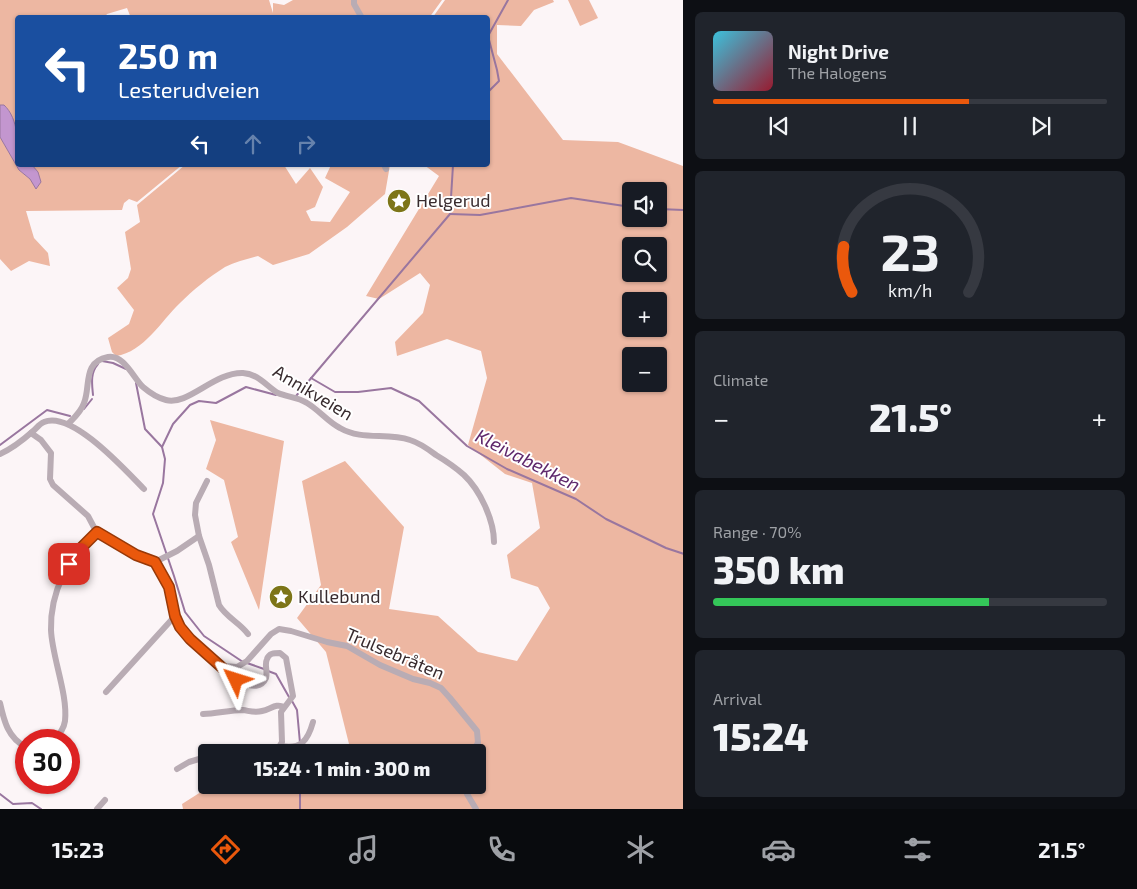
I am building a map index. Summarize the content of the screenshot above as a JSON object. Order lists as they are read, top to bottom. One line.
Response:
{"streets":{"street":["Annikveien","Trulsebråten"]},"water":["Kleivabekken"],"places":{"place":["Helgerud","Kullebund"]},"page":{"turn":["250 m","Lesterudveien"],"song":["Night Drive","The Halogens"],"map_buttons":["+","−"],"tile":["Climate",["Range · 70%","350 km"],["Arrival","15:24"]],"heat":["−","21.5°","+"],"limit":"30","trip":"15:24 · 1 min · 300 m","tabs":["15:23","21.5°"],"gauge":["23","km/h"]}}
